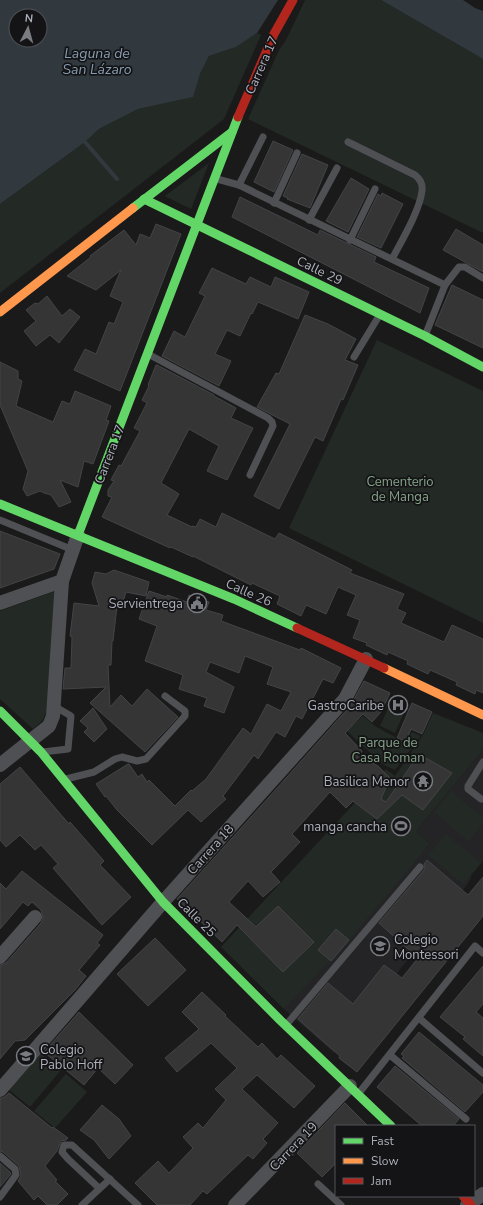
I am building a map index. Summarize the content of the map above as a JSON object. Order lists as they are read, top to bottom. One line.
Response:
{"streets":{"main road":["Carrera 17","Calle 29","Calle 26","Calle 25"],"street":["Carrera 18","Carrera 19"]},"crossings":[["Carrera 17","Calle 29"],["Carrera 17","Calle 26"],["Carrera 17","Calle 25"],["Calle 26","Carrera 18"],["Carrera 18","Calle 25"],["Calle 25","Carrera 19"]],"water":["Laguna de San Lázaro"],"parks":["Cementerio de Manga","Parque de Casa Roman"],"places":{"public building":["Servientrega"],"hospital":["GastroCaribe"],"temple":["Basilica Menor"],"sports":["manga cancha"],"school or university":["Colegio Montessori","Colegio Pablo Hoff"]},"legend":["Fast","Slow","Jam"],"north":"top"}
